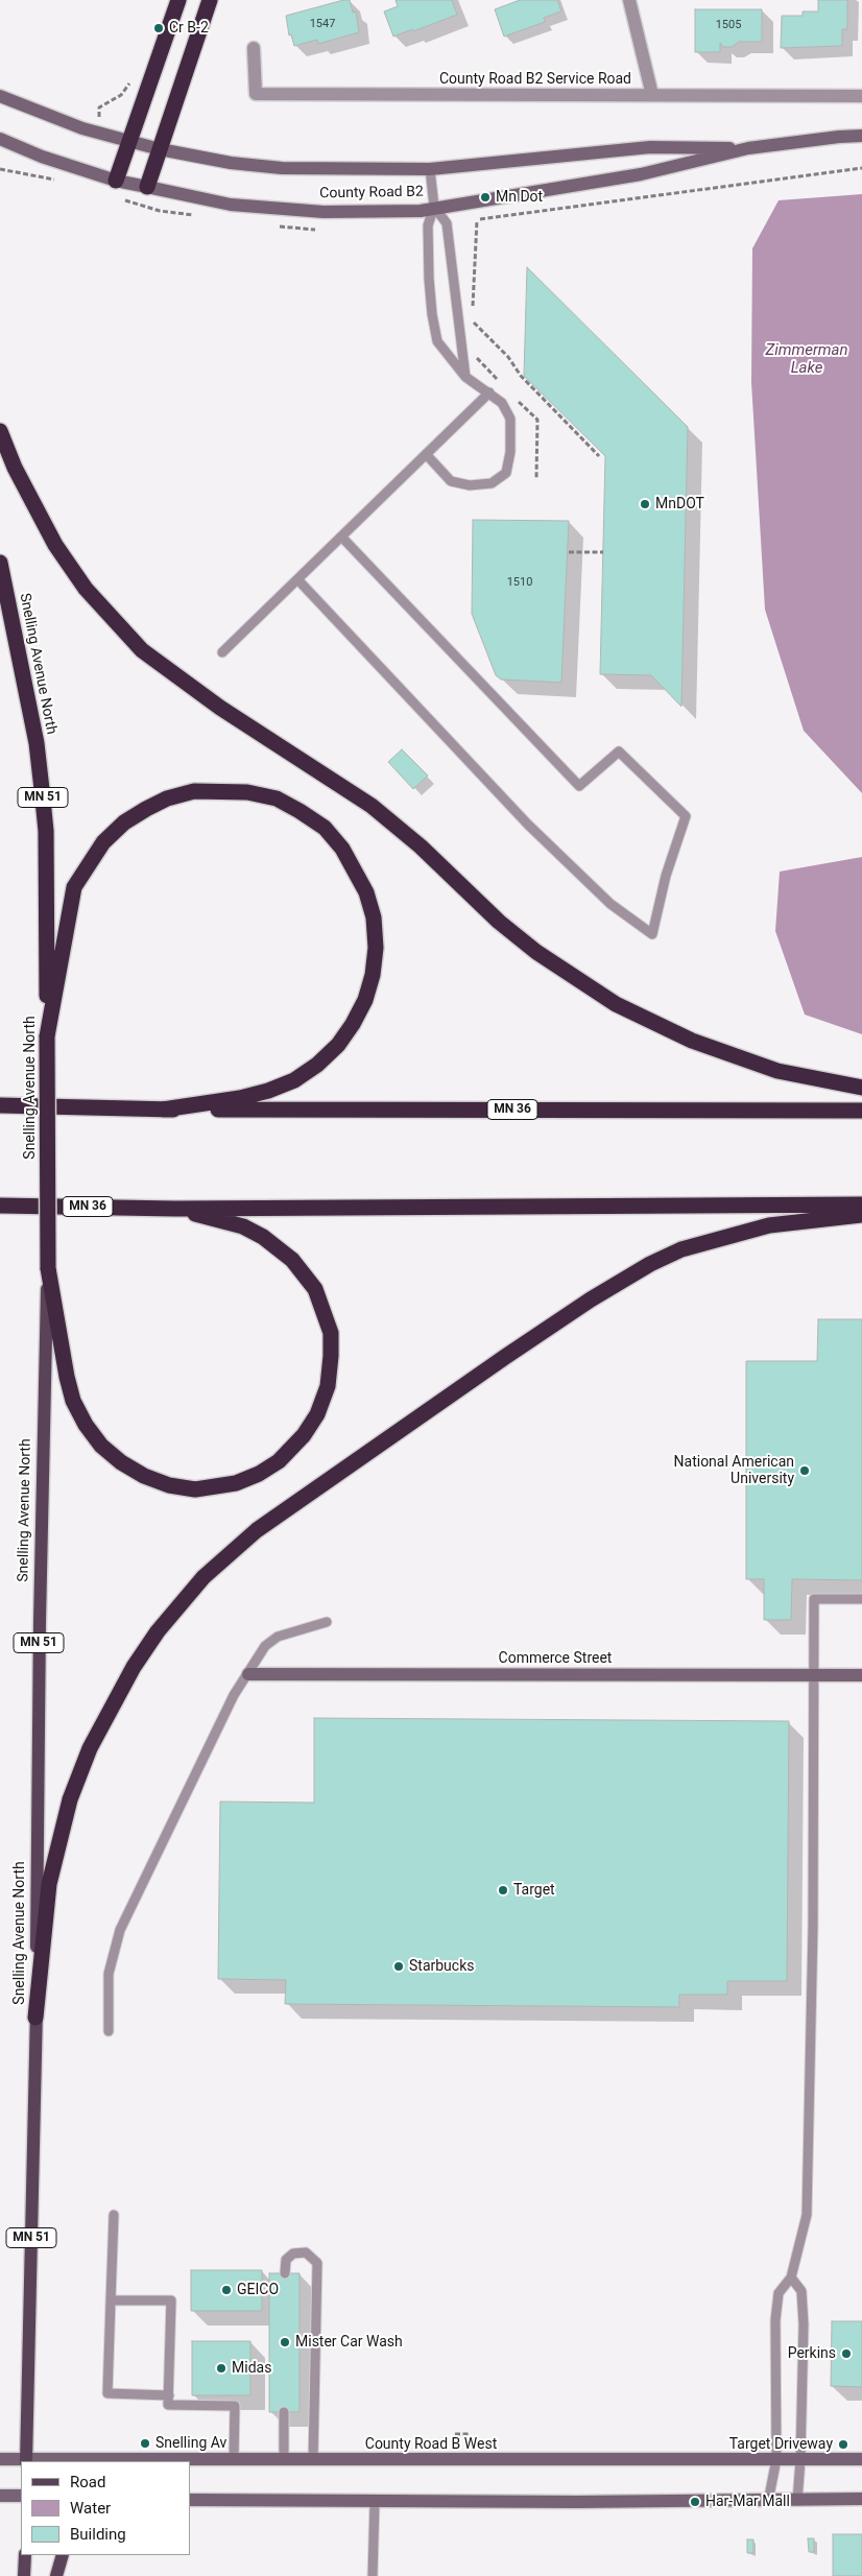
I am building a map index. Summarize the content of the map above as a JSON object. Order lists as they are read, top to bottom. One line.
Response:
{"streets":{"highway":["Snelling Avenue North","MN 51","MN 36"],"street":["County Road B2 Service Road","County Road B2","Commerce Street","County Road B West"]},"crossings":[["Snelling Avenue North","County Road B West"]],"water":["Zimmerman Lake"],"places":["Cr B-2","Mn Dot","MnDOT","National American University","Target","Starbucks","GEICO","Mister Car Wash","Perkins","Midas","Snelling Av","Target Driveway","Har-Mar Mall"],"house_numbers":["1547","1505","1510"],"legend":["Road","Water","Building"]}
